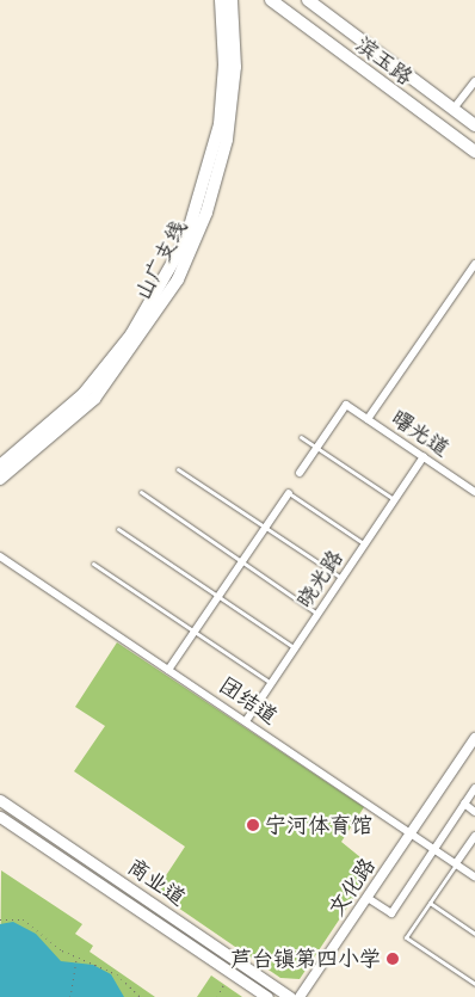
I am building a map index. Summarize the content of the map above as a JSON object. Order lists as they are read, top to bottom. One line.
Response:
{"streets":{"main road":["滨玉路","山广支线","商业道"],"street":["曙光道","晓光路","团结道","文化路"]},"crossings":[["曙光道","晓光路"],["晓光路","团结道"],["团结道","文化路"]],"places":["宁河体育馆","芦台镇第四小学"]}
